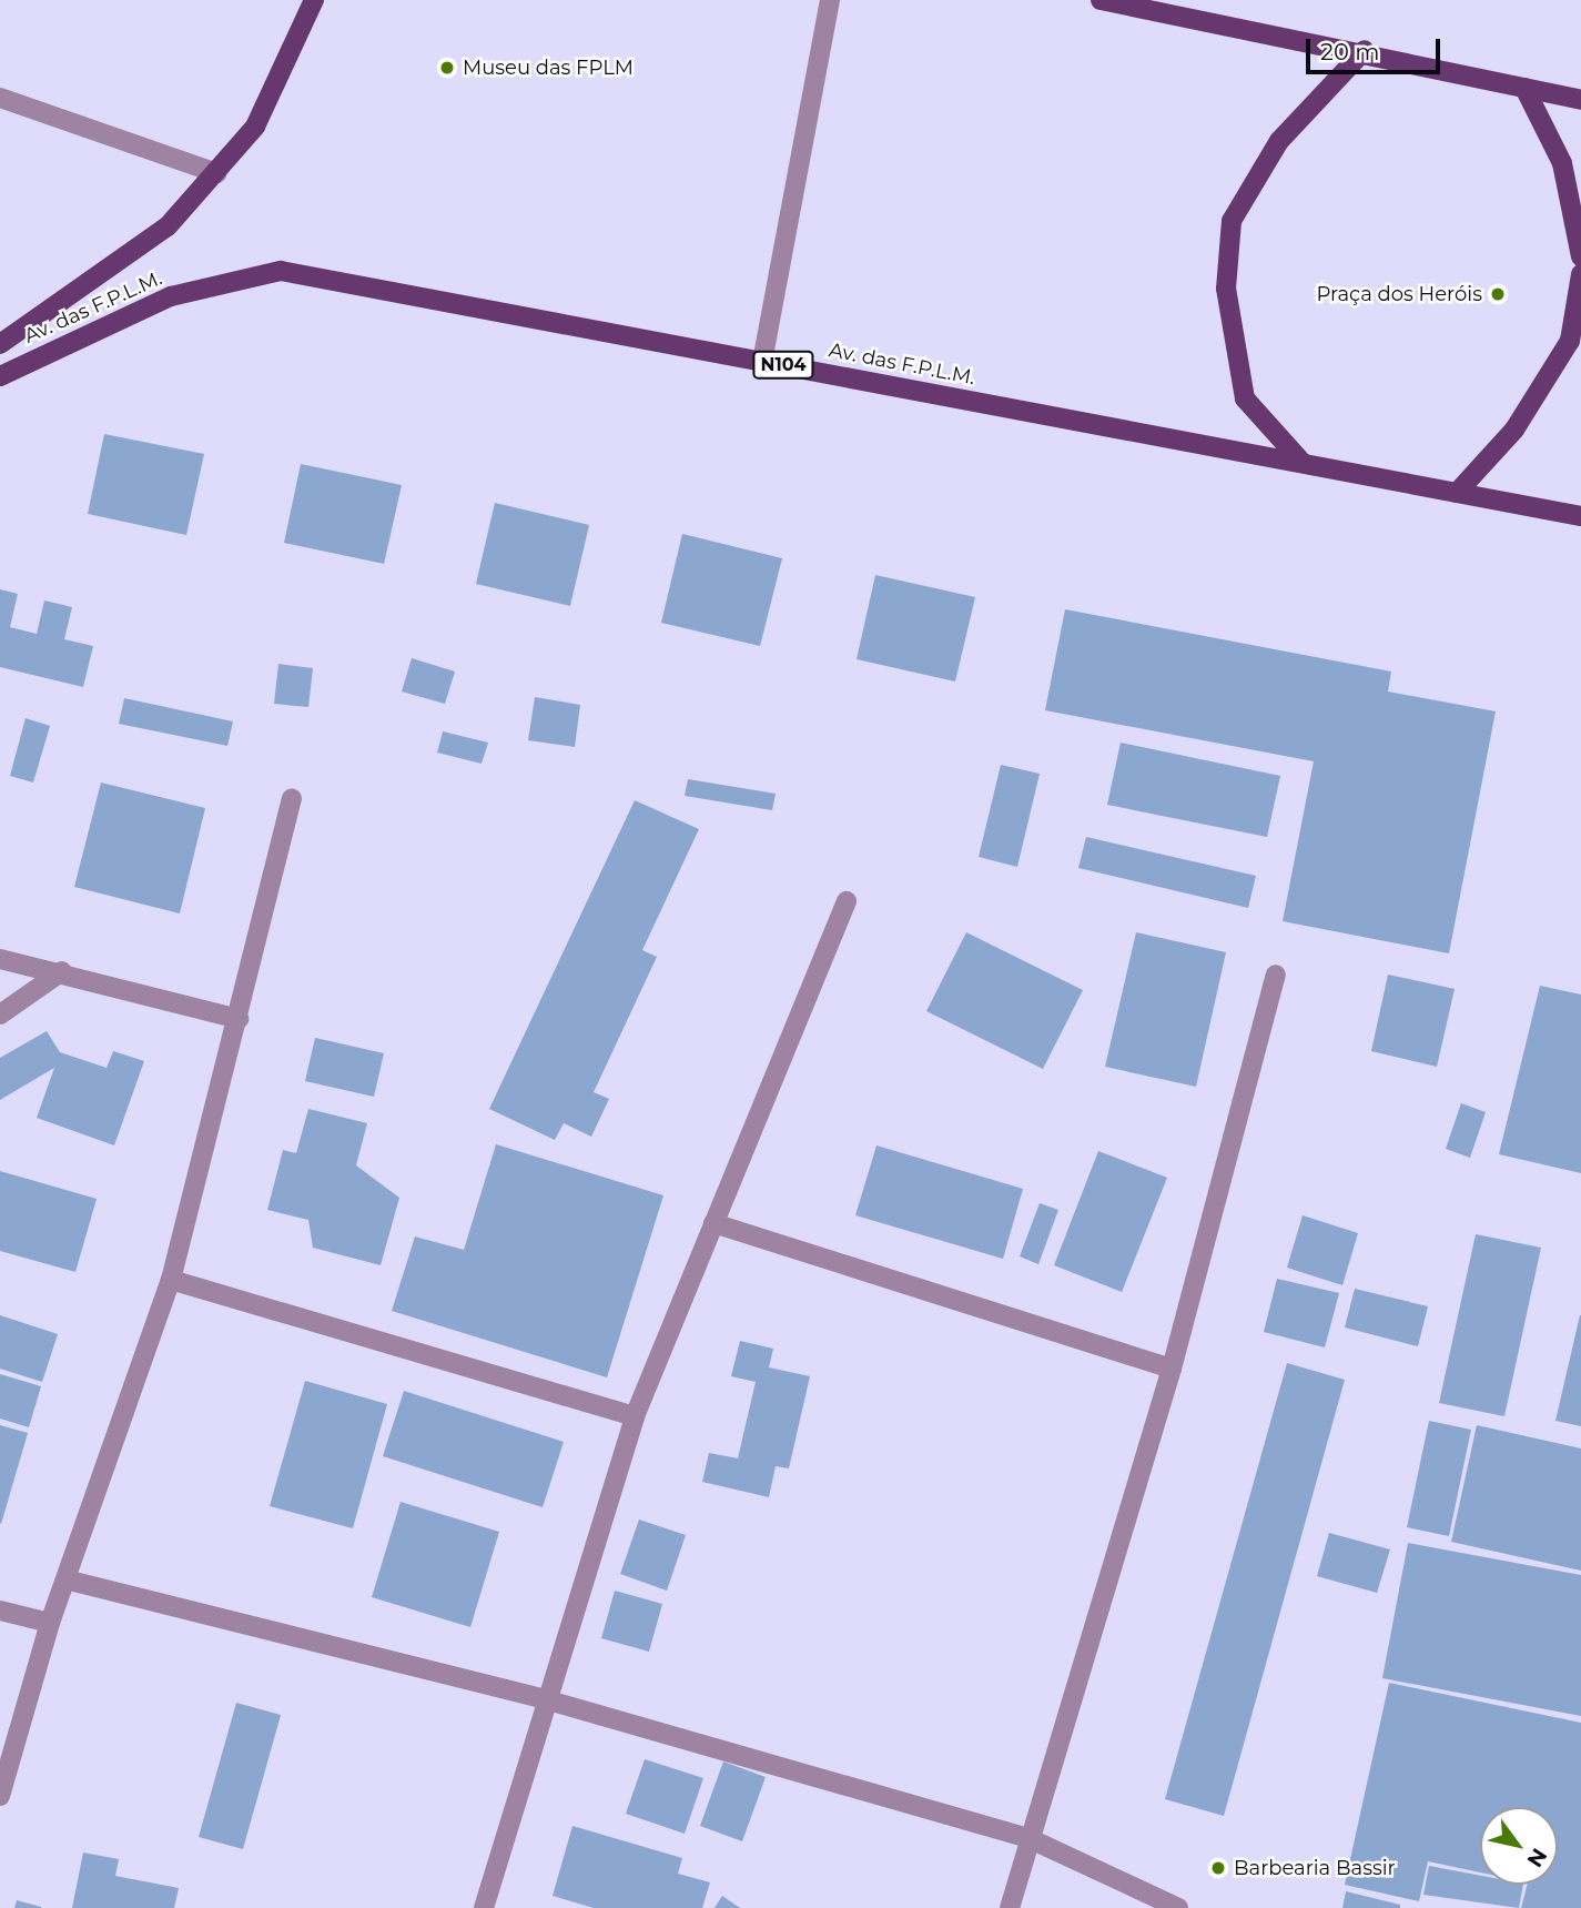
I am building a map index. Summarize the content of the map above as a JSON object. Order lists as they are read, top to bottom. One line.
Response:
{"streets":{"main road":["Av. das F.P.L.M.","N104"]},"places":["Museu das FPLM","Praça dos Heróis","Barbearia Bassir"],"scale_bar":"20 m","north":"bottom right"}
